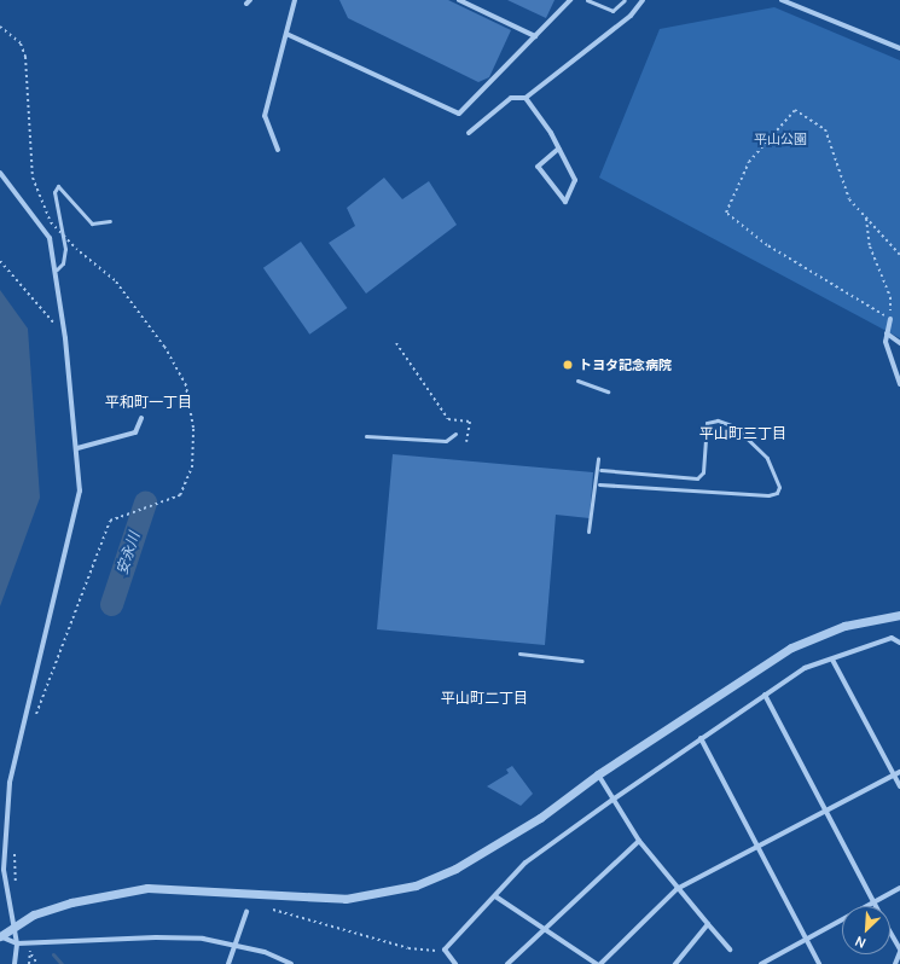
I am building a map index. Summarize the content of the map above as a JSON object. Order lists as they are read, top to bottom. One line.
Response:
{"districts":["平和町一丁目","平山町三丁目","平山町二丁目"],"water":["安永川"],"parks":["平山公園"],"places":["トヨタ記念病院"],"north":"bottom left"}
